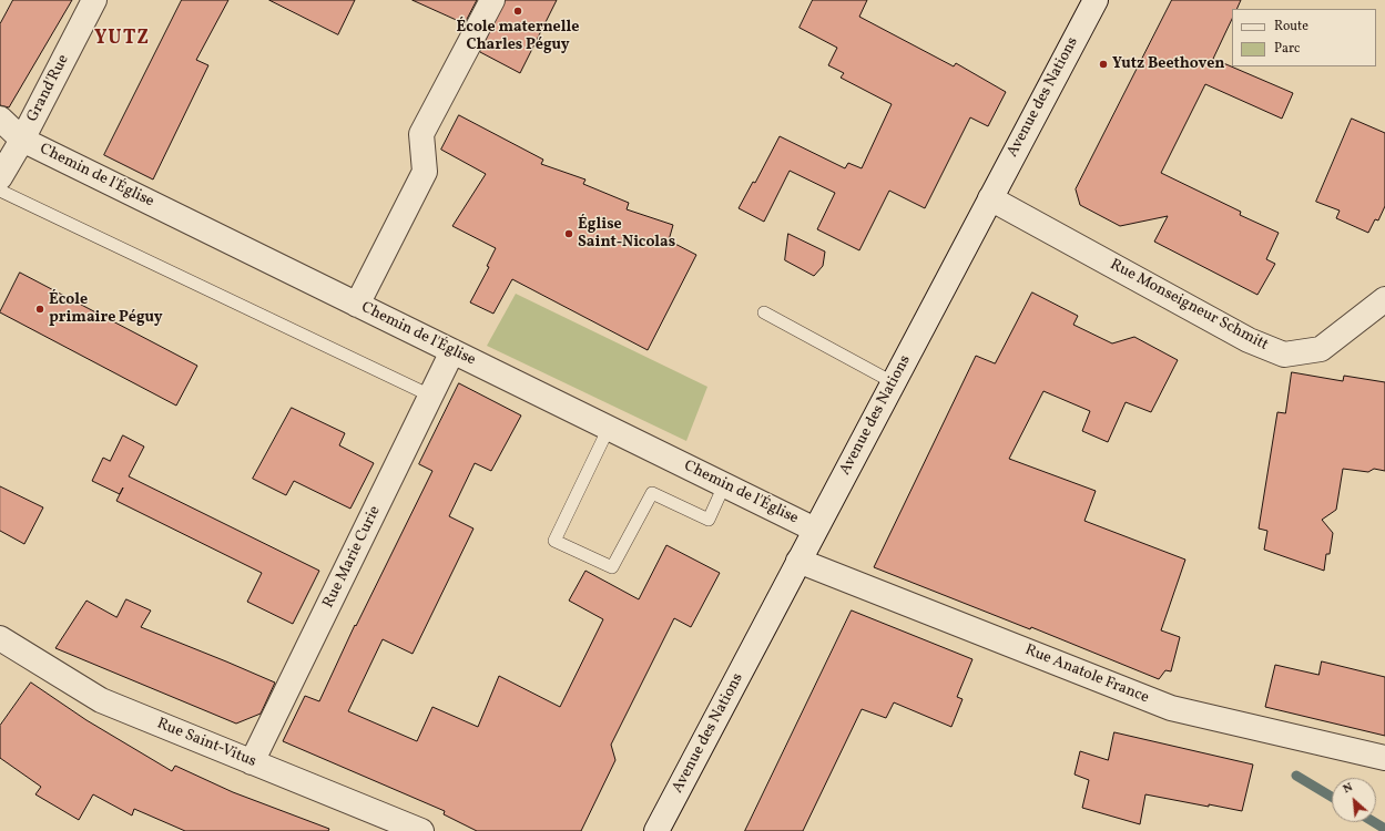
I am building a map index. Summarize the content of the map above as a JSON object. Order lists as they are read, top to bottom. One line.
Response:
{"streets":{"street":["Grand'Rue","Avenue des Nations","Chemin de l'Église","Rue Monseigneur Schmitt","Rue Marie Curie","Rue Anatole France","Rue Saint-Vitus"]},"crossings":[["Grand'Rue","Chemin de l'Église"],["Avenue des Nations","Chemin de l'Église"],["Avenue des Nations","Rue Monseigneur Schmitt"],["Avenue des Nations","Rue Anatole France"],["Chemin de l'Église","Rue Marie Curie"],["Rue Marie Curie","Rue Saint-Vitus"]],"districts":["YUTZ"],"places":["École maternelle Charles Péguy","Yutz Beethoven","Église Saint-Nicolas","École primaire Péguy"],"legend":["Route","Parc"],"north":"top left"}
